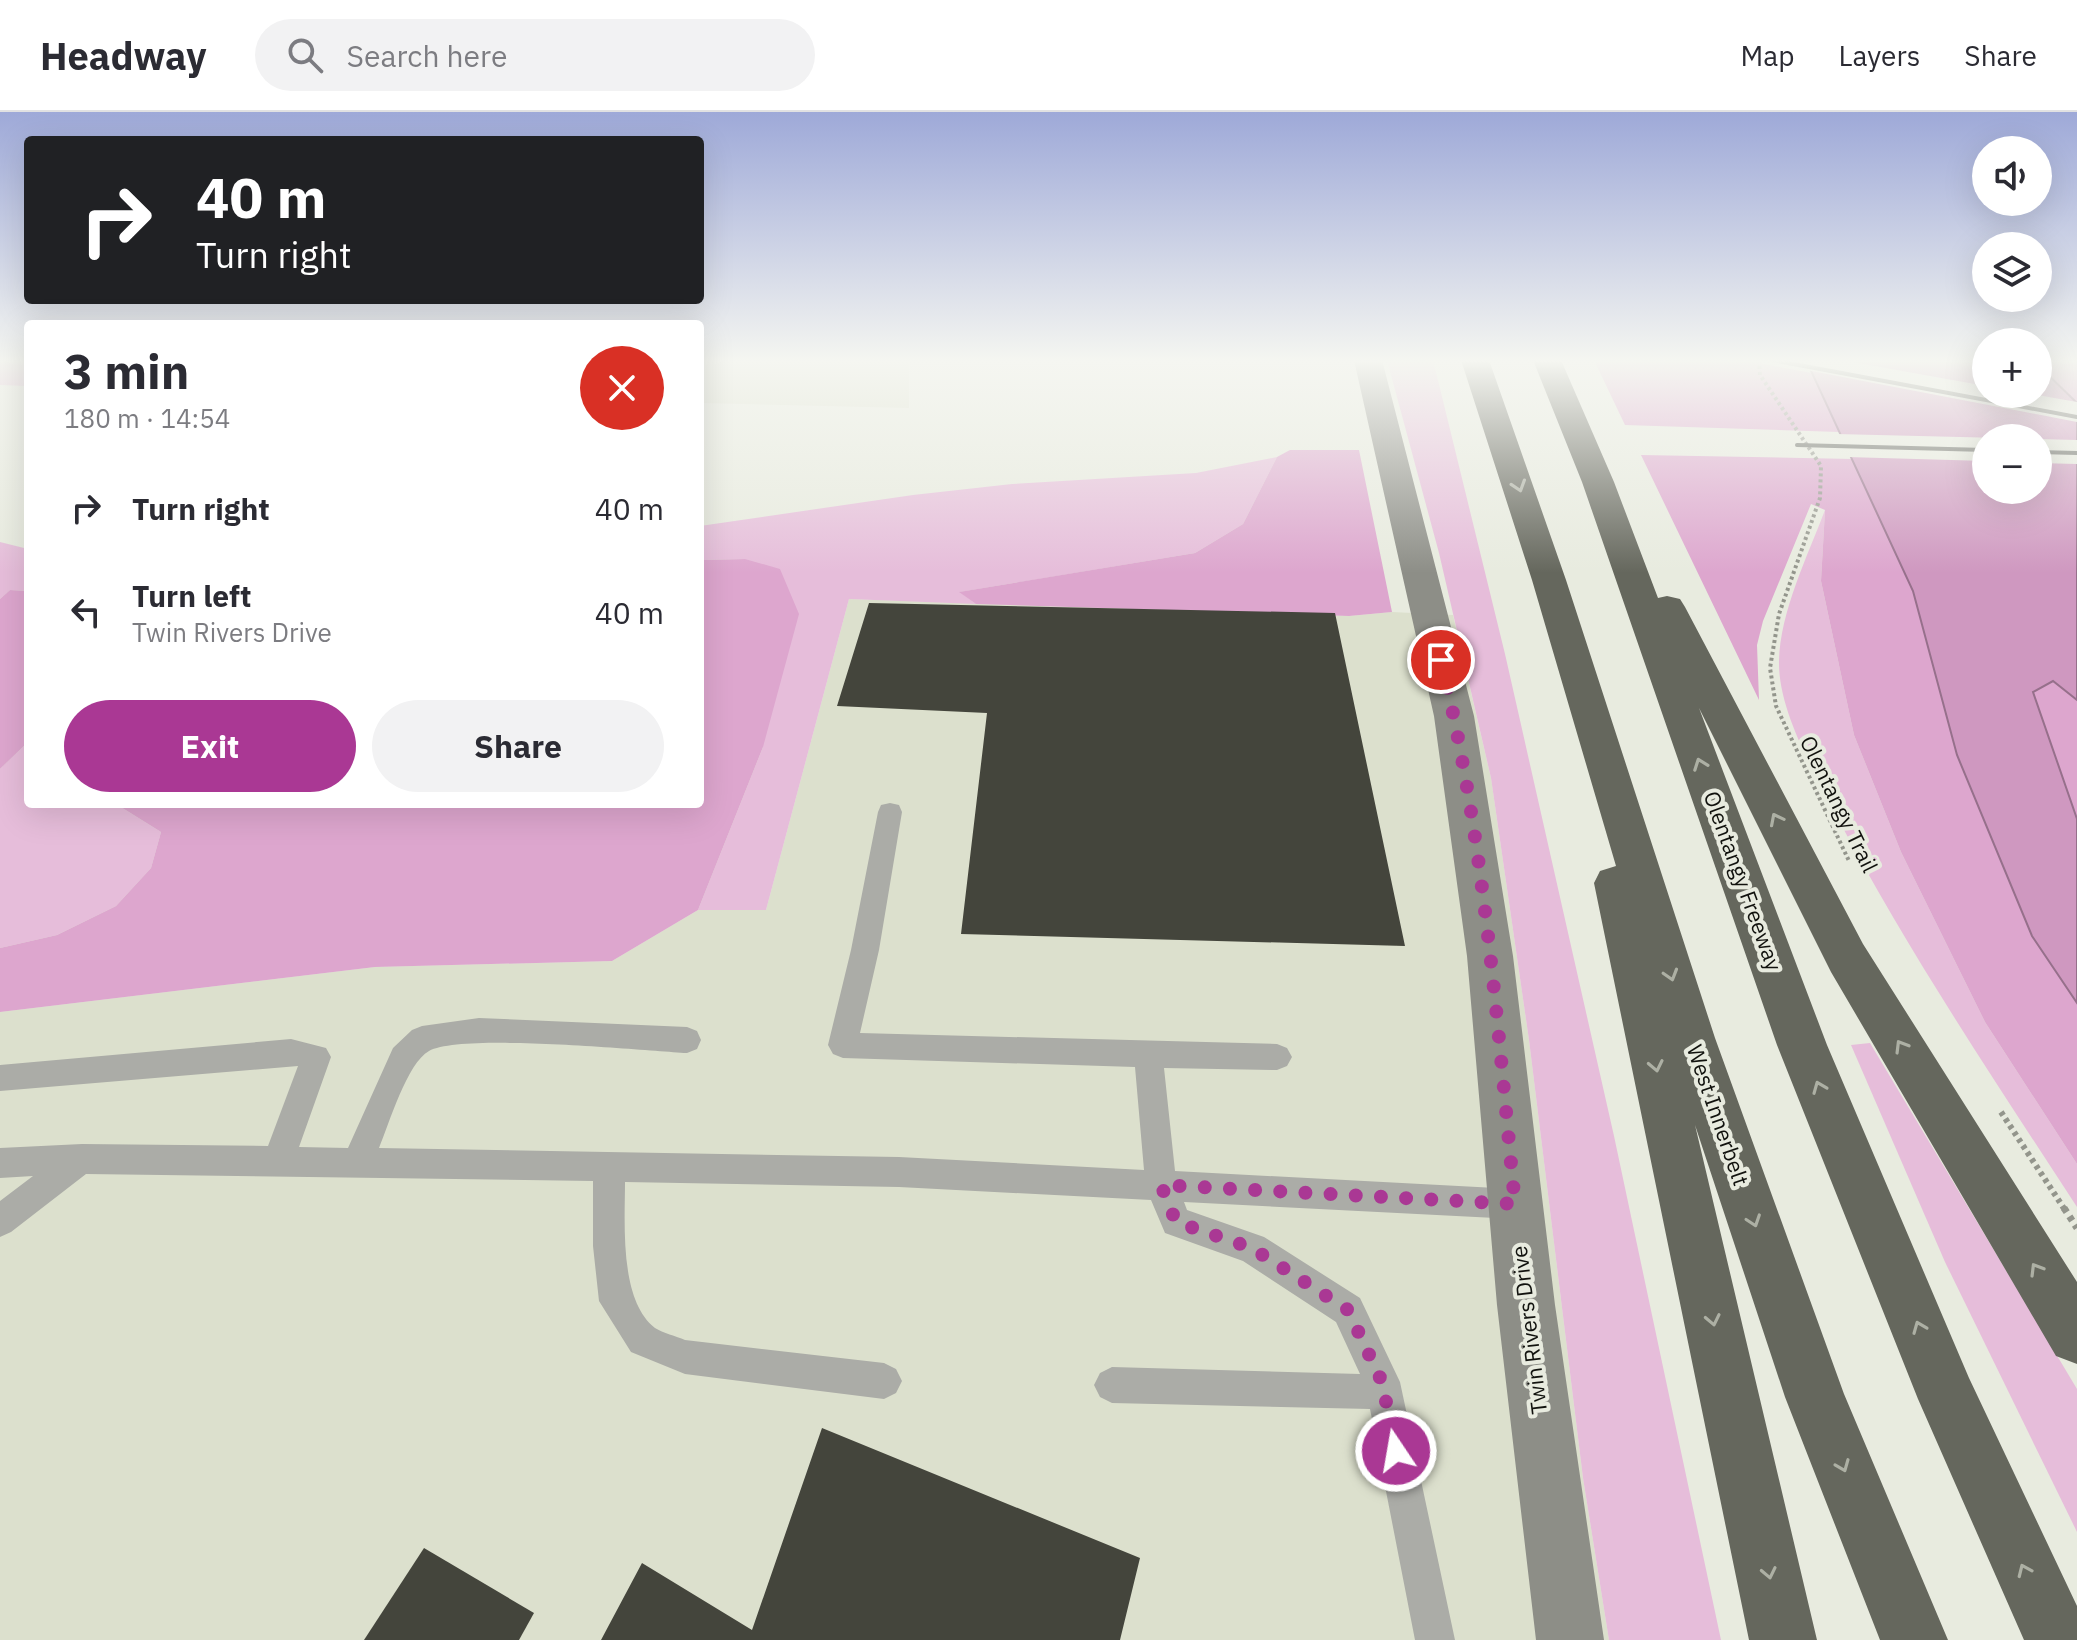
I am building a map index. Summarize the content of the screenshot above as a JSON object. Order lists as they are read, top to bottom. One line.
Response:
{"streets":{"highway":["Olentangy Freeway","West Innerbelt"],"main road":["Twin Rivers Drive"],"path":["Olentangy Trail"]},"page":{"header":"Headway","search":"Search here","nav":["Map","Layers","Share"],"map_buttons":["+","−"],"turn":["40 m","Turn right"],"heading":["3 min","180 m · 14:54"],"list":[{"name":"Turn right","value":"40 m"},{"name":"Turn left","note":"Twin Rivers Drive","value":"40 m"}],"buttons":["Exit","Share"]}}
